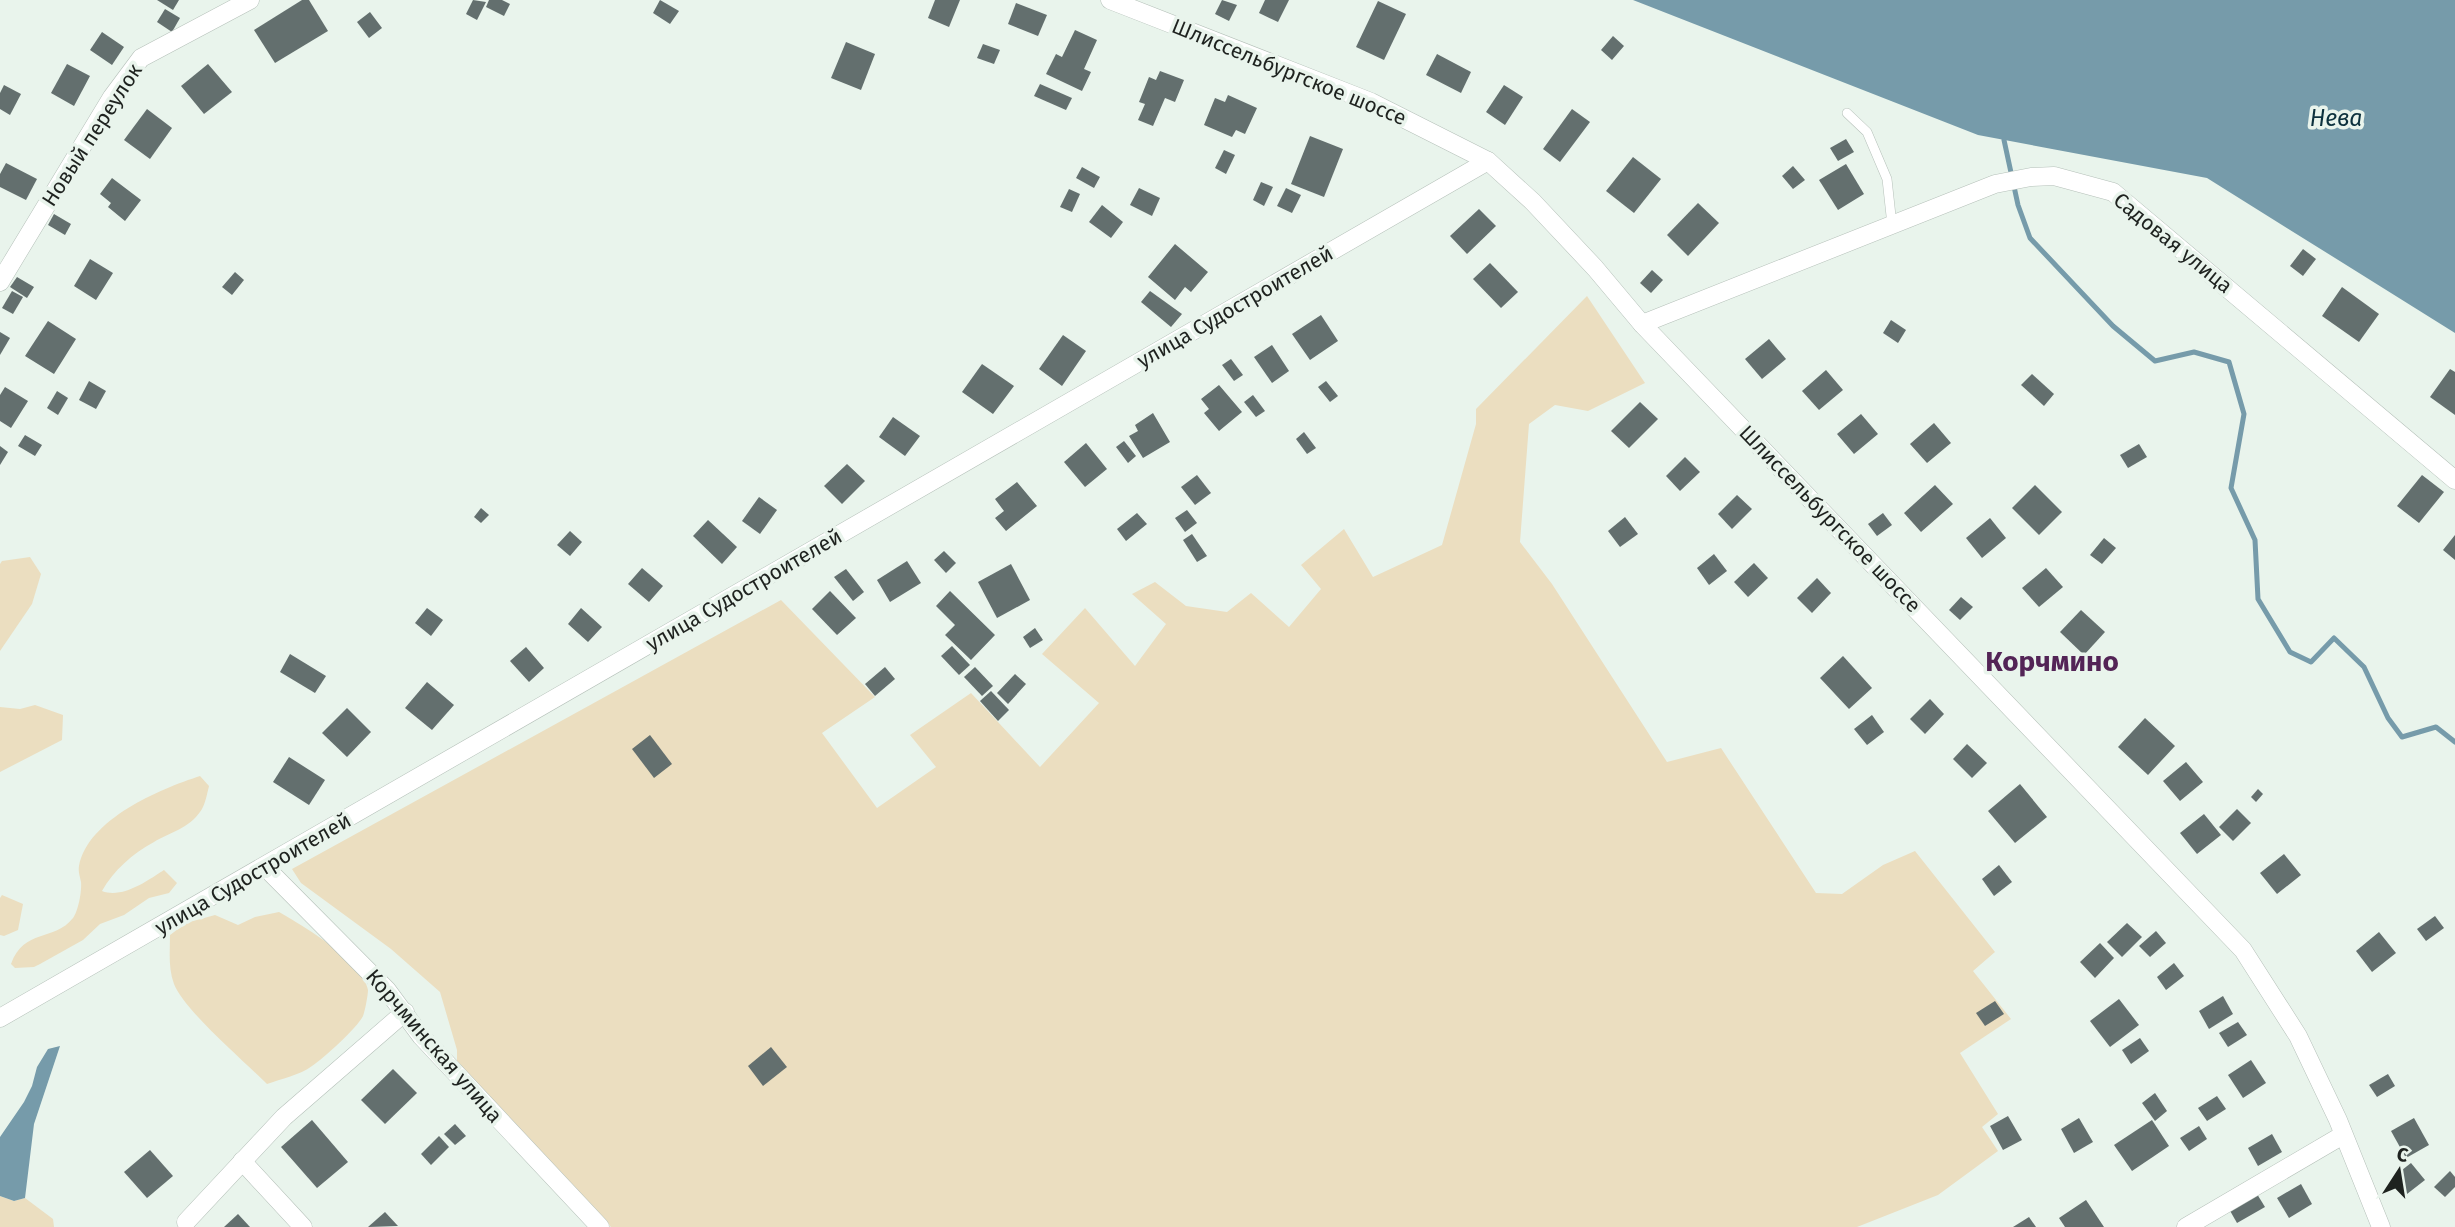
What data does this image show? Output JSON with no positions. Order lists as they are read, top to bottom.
{
  "streets": {
    "street": [
      "Шлиссельбургское шоссе",
      "Новый переулок",
      "Садовая улица",
      "улица Судостроителей",
      "Корчминская улица"
    ]
  },
  "crossings": [
    ["Шлиссельбургское шоссе", "Садовая улица"],
    ["Шлиссельбургское шоссе", "улица Судостроителей"],
    ["улица Судостроителей", "Корчминская улица"]
  ],
  "districts": ["Корчмино"],
  "water": ["Нева"],
  "north": "top"
}
